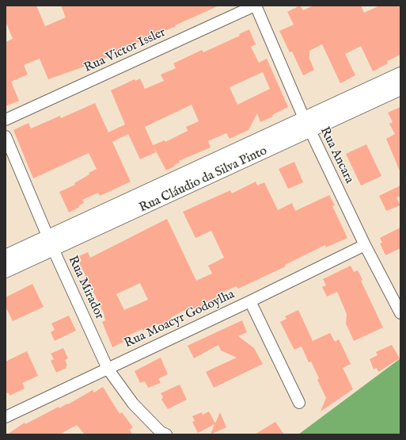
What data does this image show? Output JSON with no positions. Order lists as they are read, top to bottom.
{
  "streets": {
    "street": [
      "Rua Victor Issler",
      "Rua Ancara",
      "Rua Cláudio da Silva Pinto",
      "Rua Mirador",
      "Rua Moacyr Godoylha"
    ]
  },
  "crossings": [
    ["Rua Victor Issler", "Rua Ancara"],
    ["Rua Ancara", "Rua Cláudio da Silva Pinto"],
    ["Rua Ancara", "Rua Moacyr Godoylha"],
    ["Rua Cláudio da Silva Pinto", "Rua Mirador"],
    ["Rua Mirador", "Rua Moacyr Godoylha"]
  ]
}
